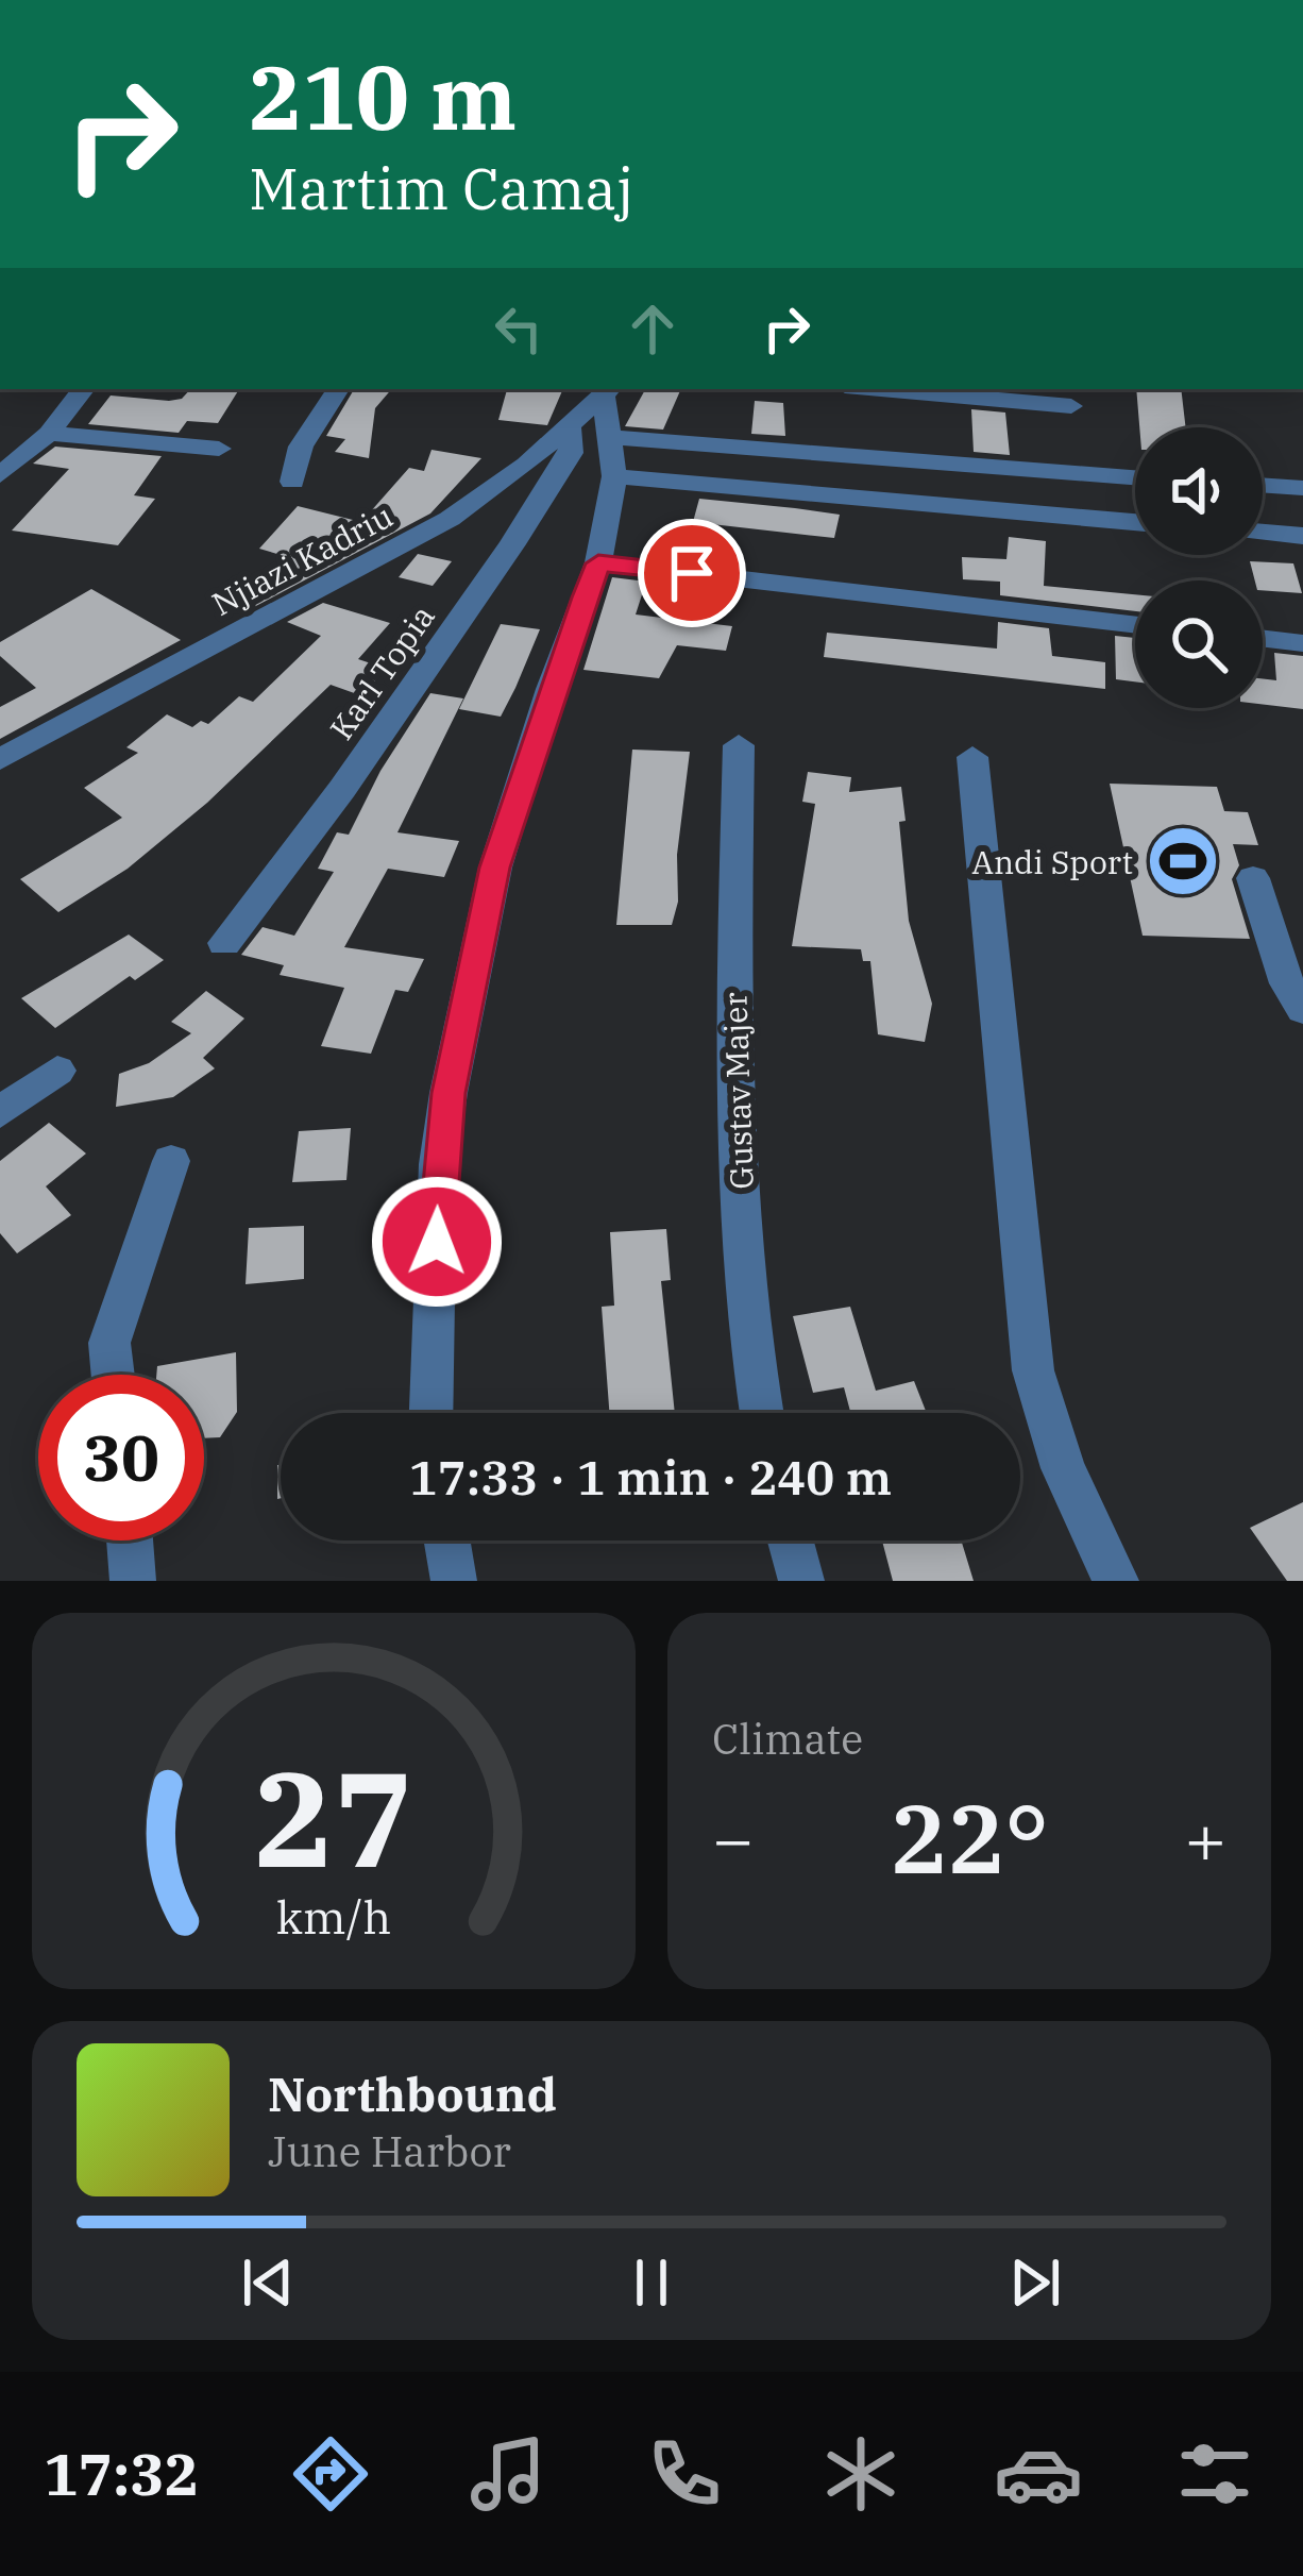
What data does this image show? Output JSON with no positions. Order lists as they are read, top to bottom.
{
  "streets": {
    "street": ["Njiazi Kadriu", "Karl Topia", "Gustav Majer"]
  },
  "crossings": [
    ["Njiazi Kadriu", "Karl Topia"]
  ],
  "places": {
    "sports": ["Andi Sport"]
  },
  "page": {
    "turn": ["210 m", "Martim Camaj"],
    "limit": "30",
    "trip": "17:33 · 1 min · 240 m",
    "tile": "Climate",
    "heat": ["−", "22°", "+"],
    "song": ["Northbound", "June Harbor"],
    "tabs": "17:32",
    "gauge": ["27", "km/h"]
  }
}
